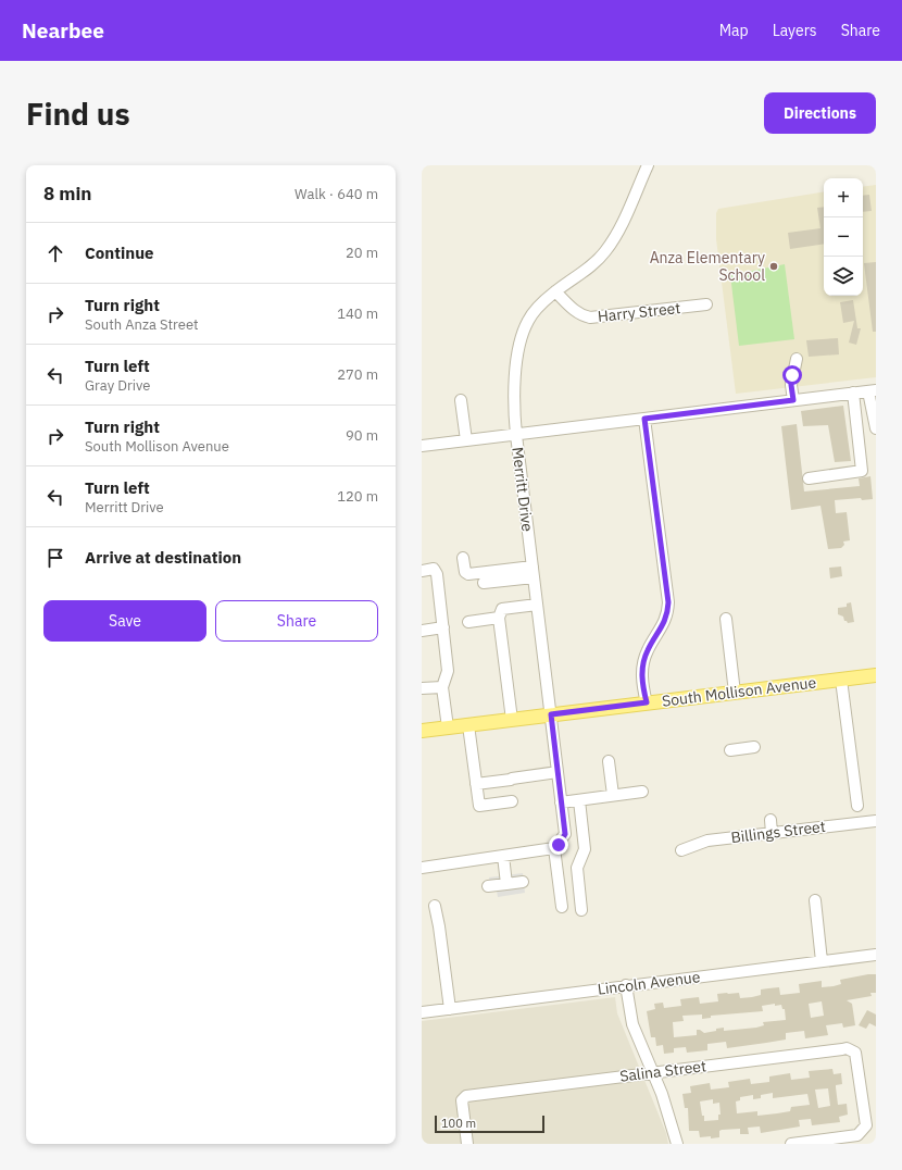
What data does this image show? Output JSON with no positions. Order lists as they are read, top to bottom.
{
  "streets": {
    "main road": ["South Mollison Avenue"],
    "street": [
      "Harry Street",
      "Merritt Drive",
      "Billings Street",
      "Lincoln Avenue",
      "Salina Street"
    ]
  },
  "crossings": [
    ["Harry Street", "Merritt Drive"],
    ["Merritt Drive", "South Mollison Avenue"]
  ],
  "places": ["Anza Elementary School"],
  "scale_bar": "100 m",
  "page": {
    "header": "Nearbee",
    "nav": ["Map", "Layers", "Share"],
    "buttons": [
      "Directions",
      ["Save", "Share"]
    ],
    "title": "Find us",
    "heading": ["8 min", "Walk · 640 m"],
    "map_buttons": ["+", "−"],
    "list": [
      ["Continue", "20 m"],
      ["Turn right", "South Anza Street", "140 m"],
      ["Turn left", "Gray Drive", "270 m"],
      ["Turn right", "South Mollison Avenue", "90 m"],
      ["Turn left", "Merritt Drive", "120 m"],
      "Arrive at destination"
    ],
    "scale": "100 m"
  }
}
